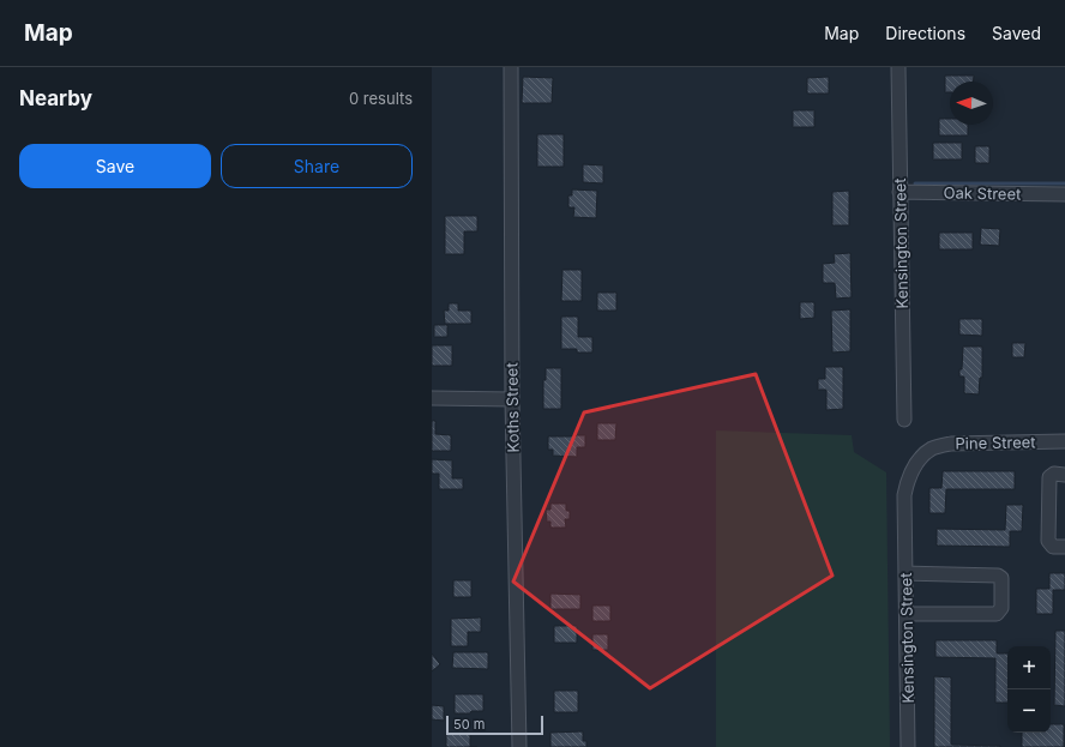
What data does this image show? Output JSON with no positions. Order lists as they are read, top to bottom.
{
  "streets": {
    "street": [
      "Oak Street",
      "Kensington Street",
      "Koths Street",
      "Pine Street"
    ]
  },
  "crossings": [
    ["Oak Street", "Kensington Street"],
    ["Kensington Street", "Pine Street"]
  ],
  "scale_bar": "50 m",
  "north": "left",
  "page": {
    "header": "Map",
    "nav": ["Map", "Directions", "Saved"],
    "heading": ["Nearby", "0 results"],
    "buttons": ["Save", "Share"],
    "map_buttons": ["+", "−"],
    "scale": "50 m"
  }
}
